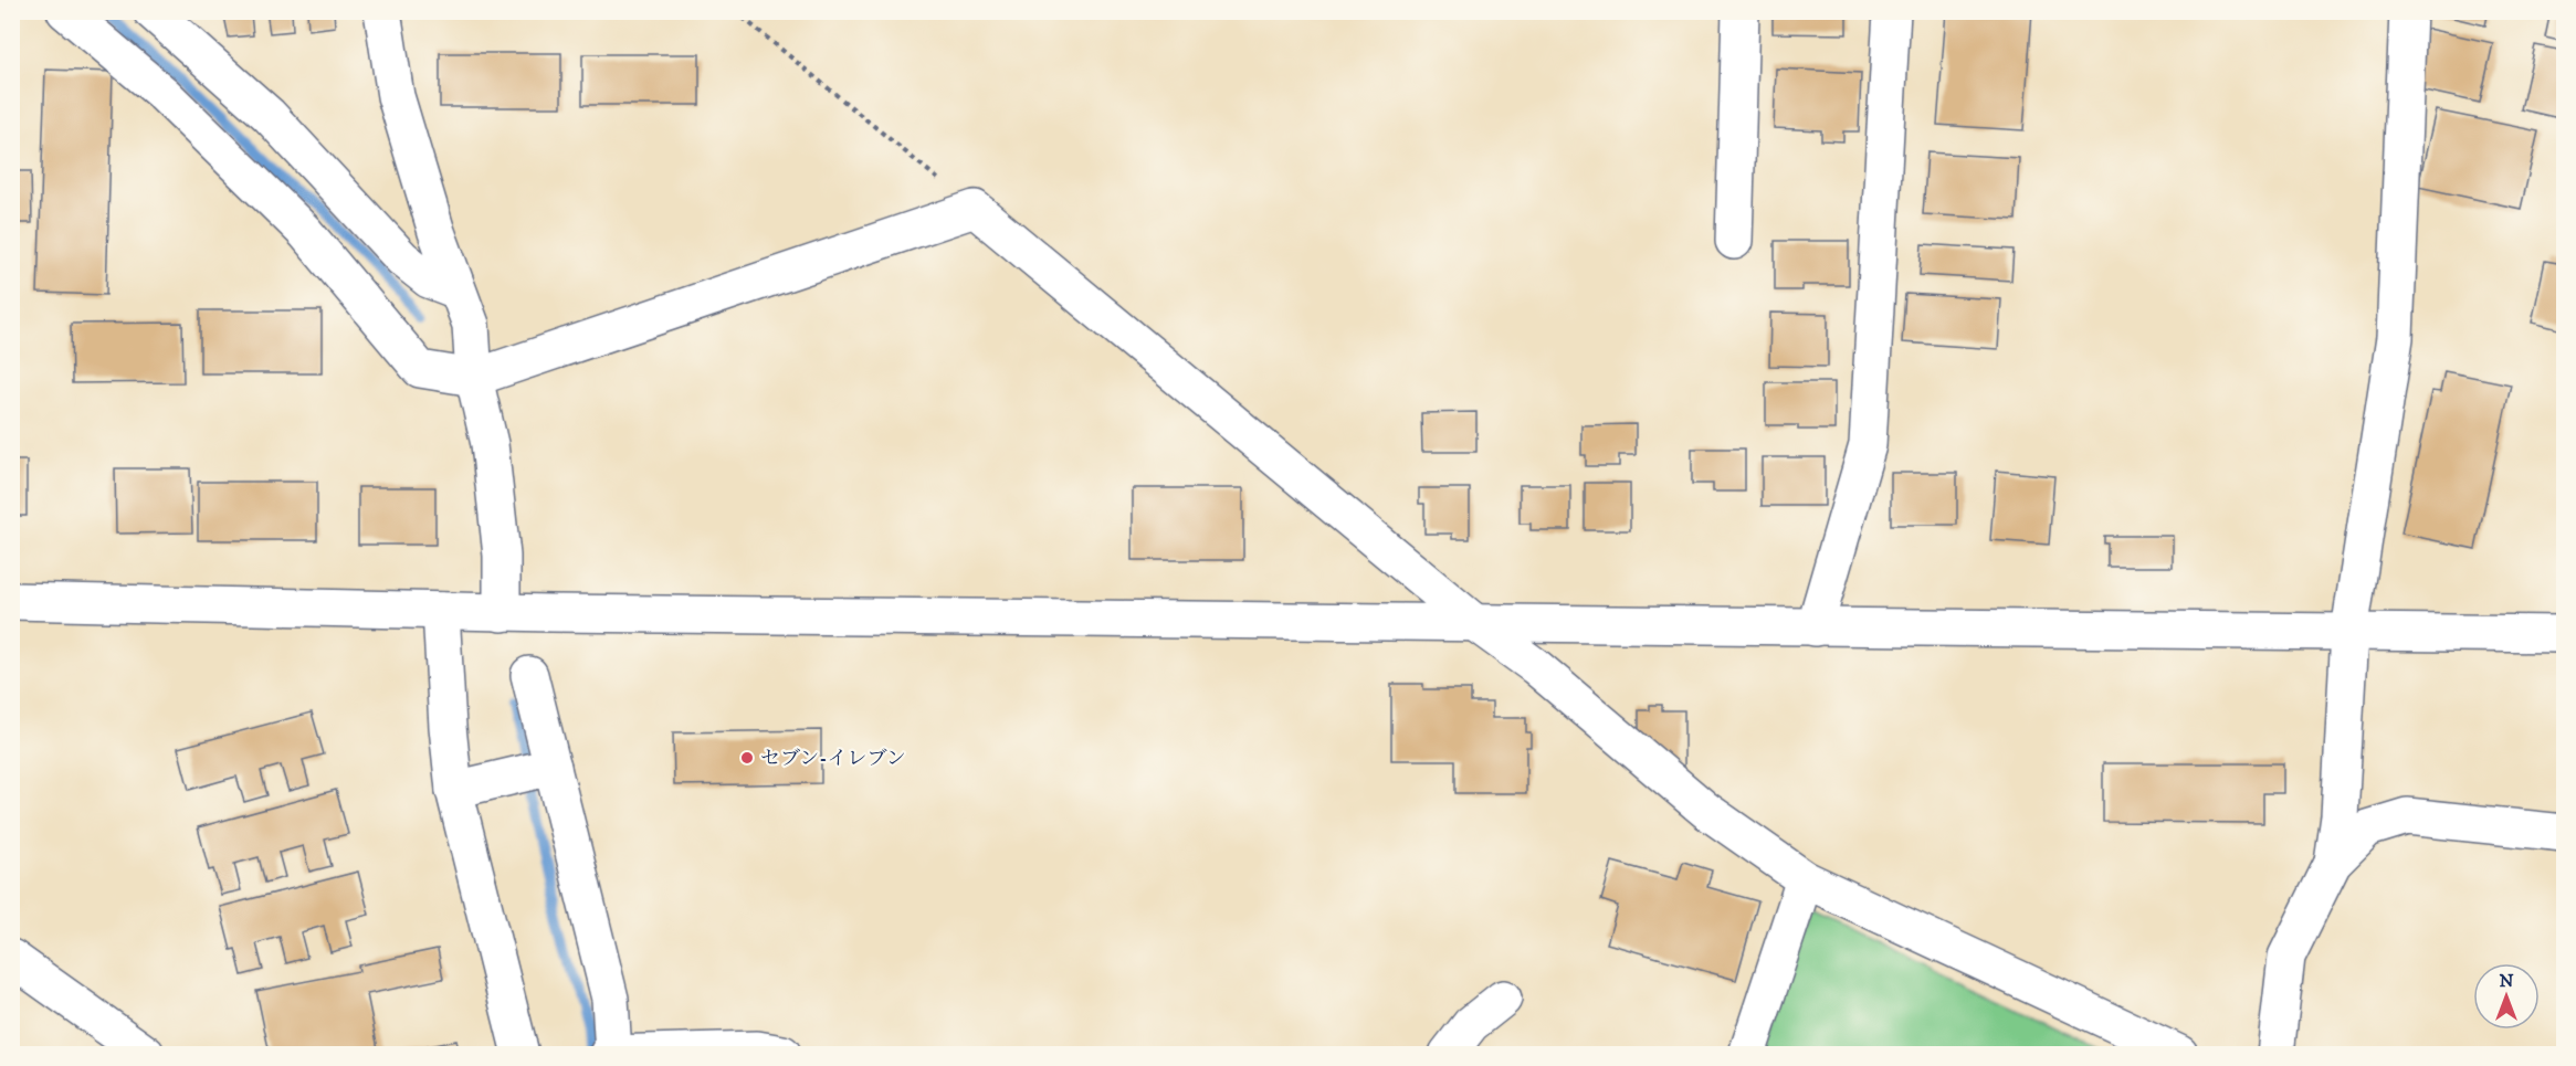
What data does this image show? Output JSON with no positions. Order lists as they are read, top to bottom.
{
  "places": ["セブン-イレブン"],
  "north": "top"
}
